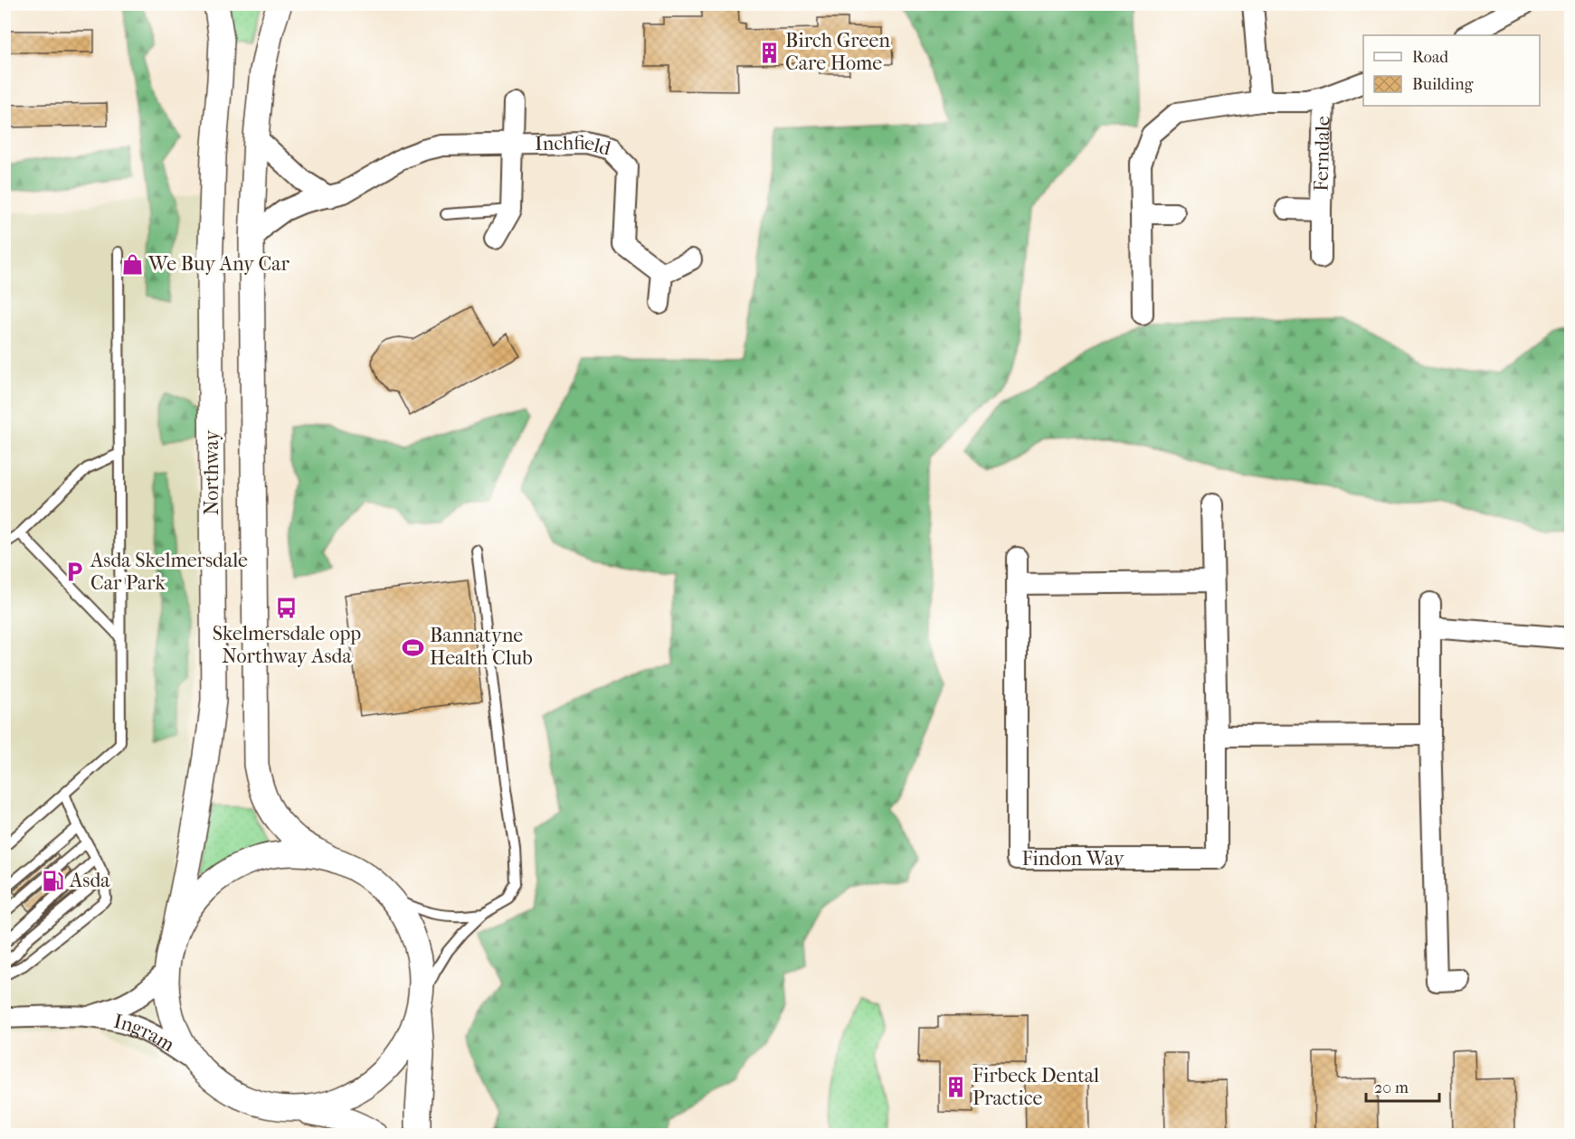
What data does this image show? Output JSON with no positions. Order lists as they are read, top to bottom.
{
  "streets": {
    "street": [
      "Inchfield",
      "Ferndale",
      "Northway",
      "Findon Way",
      "Ingram"
    ]
  },
  "crossings": [
    ["Inchfield", "Northway"],
    ["Northway", "Ingram"]
  ],
  "places": {
    "building": ["Birch Green Care Home", "Firbeck Dental Practice"],
    "shop": ["We Buy Any Car"],
    "parking": ["Asda Skelmersdale Car Park"],
    "bus stop": ["Skelmersdale opp Northway Asda"],
    "sports": ["Bannatyne Health Club"],
    "fuel station": ["Asda"]
  },
  "legend": ["Road", "Building"],
  "scale_bar": "20 m"
}
